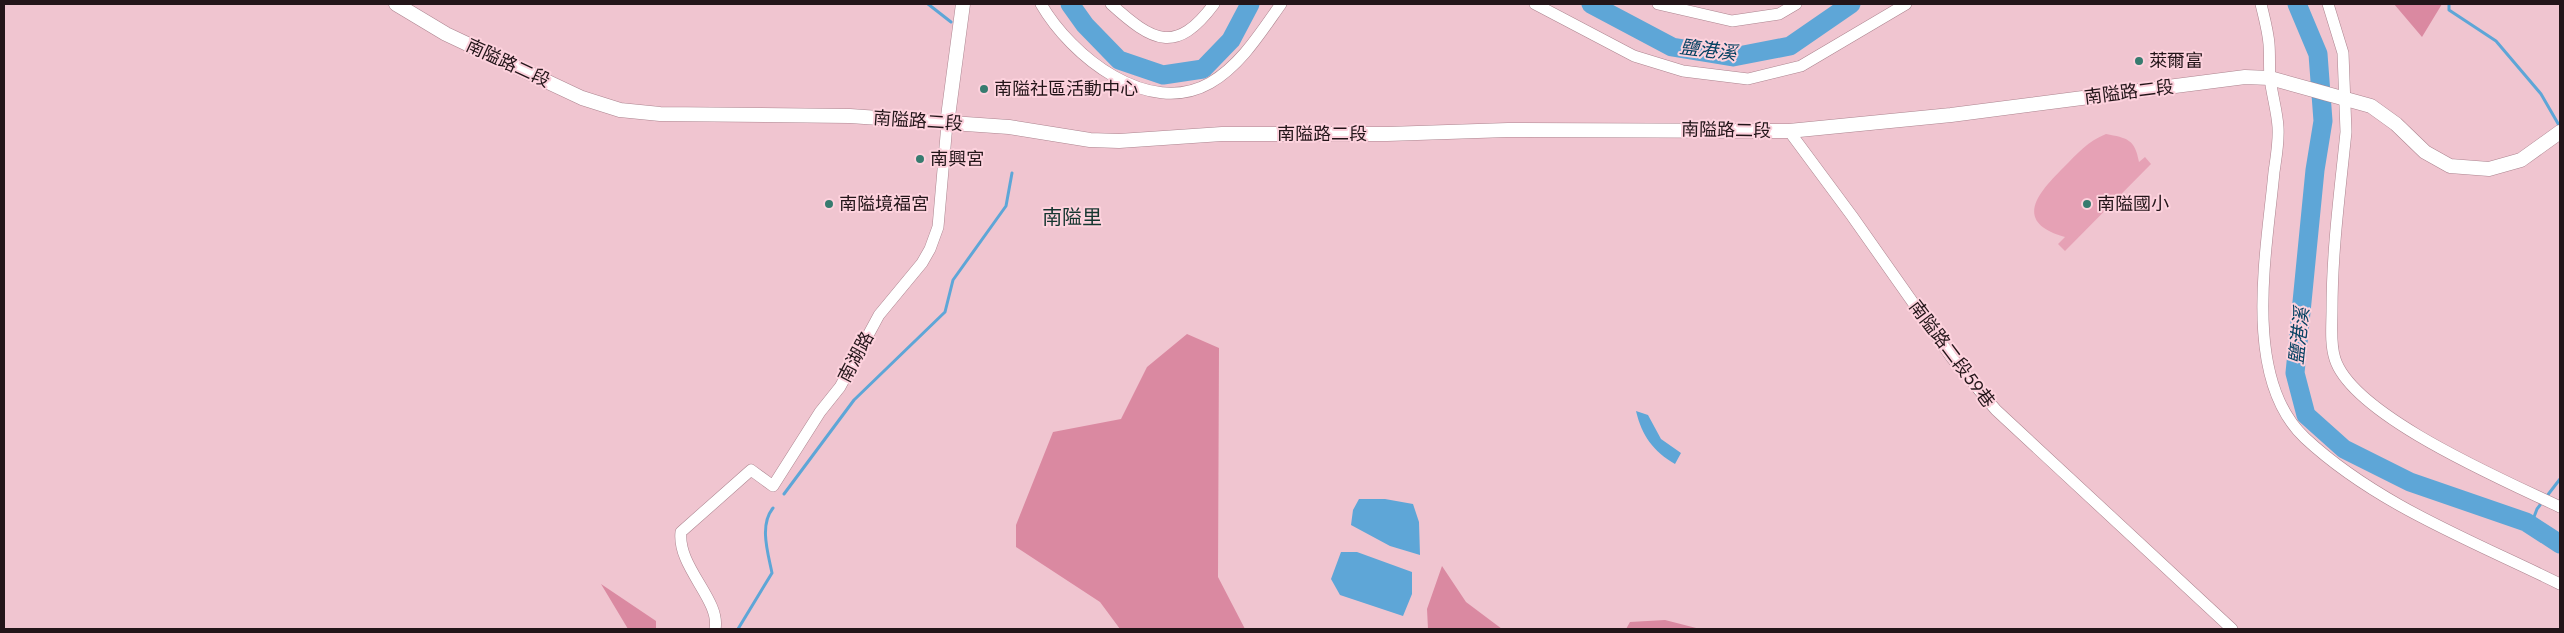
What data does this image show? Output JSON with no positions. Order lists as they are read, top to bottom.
{
  "streets": {
    "street": ["南隘路二段", "南隘路二段59巷", "南湖路"]
  },
  "crossings": [
    ["南隘路二段", "南隘路二段59巷"],
    ["南隘路二段", "南湖路"]
  ],
  "districts": ["南隘里"],
  "water": ["鹽港溪"],
  "places": [
    "萊爾富",
    "南隘社區活動中心",
    "南興宮",
    "南隘境福宮",
    "南隘國小"
  ]
}
